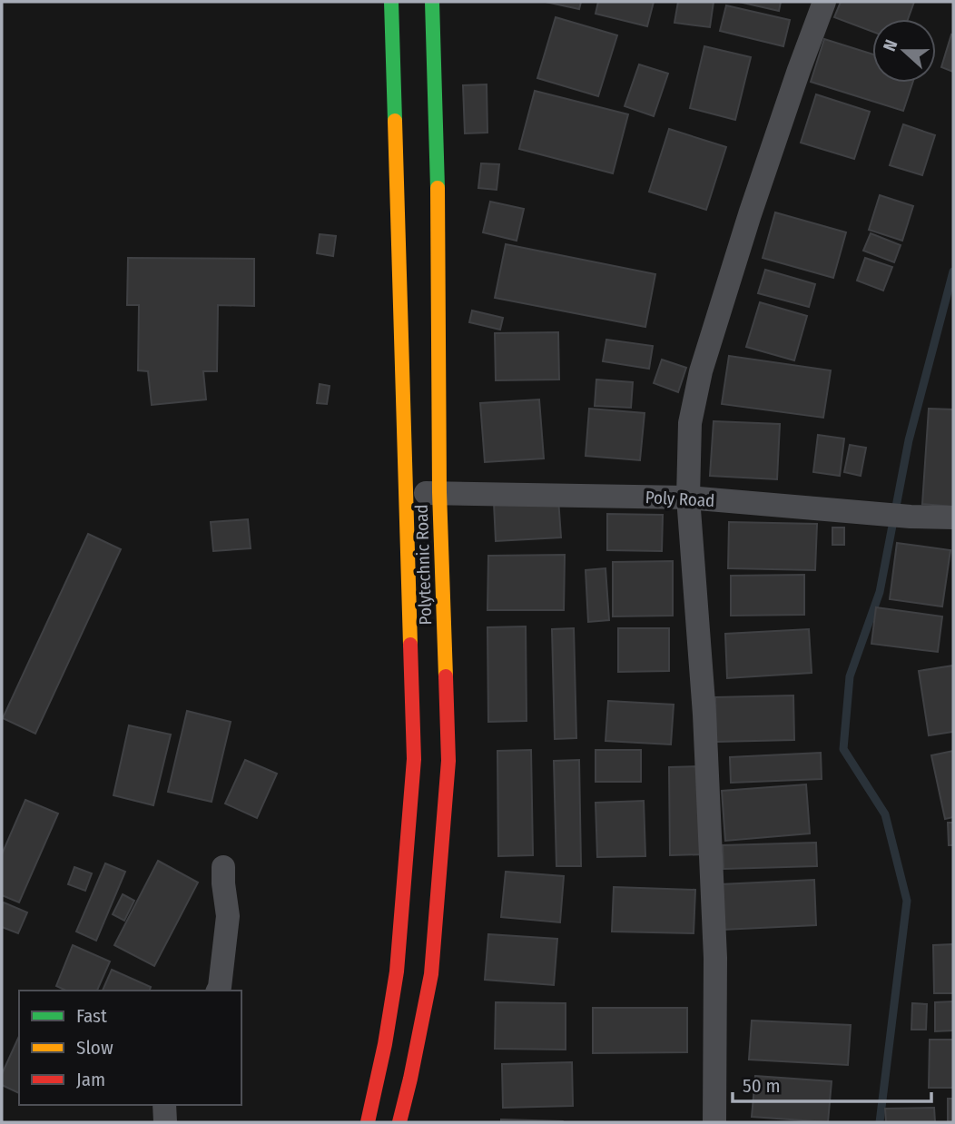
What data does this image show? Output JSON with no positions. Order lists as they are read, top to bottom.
{
  "streets": {
    "main road": ["Polytechnic Road"],
    "street": ["Poly Road"]
  },
  "crossings": [
    ["Poly Road", "Polytechnic Road"]
  ],
  "legend": ["Fast", "Slow", "Jam"],
  "scale_bar": "50 m",
  "north": "left"
}
